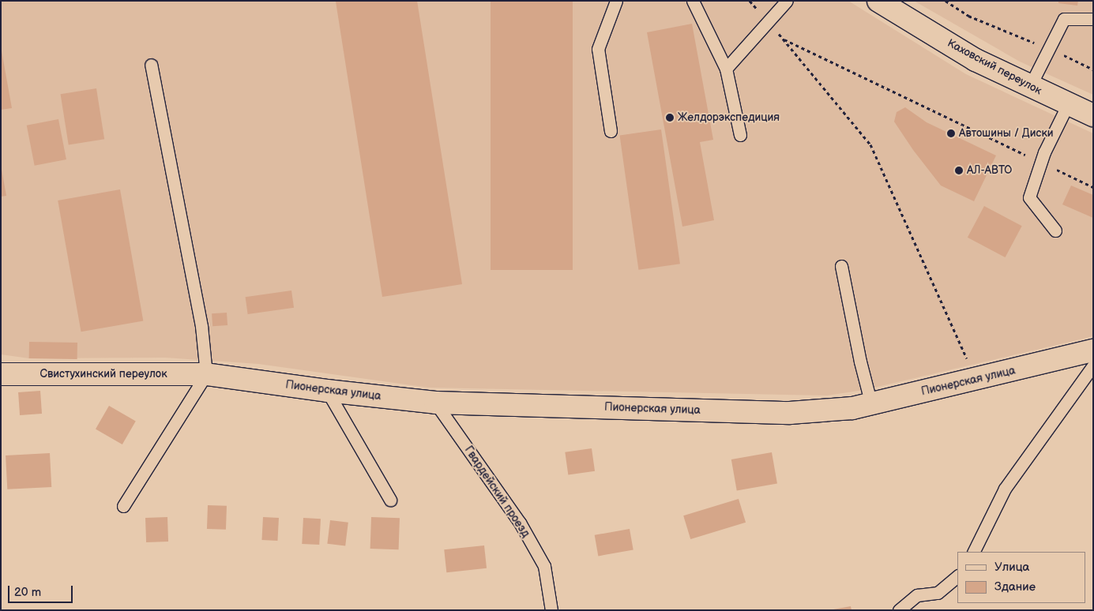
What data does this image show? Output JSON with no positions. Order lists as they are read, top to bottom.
{
  "streets": {
    "street": ["Каховский переулок", "Свистухинский переулок", "Пионерская улица"],
    "lane": ["Гвардейский проезд"]
  },
  "crossings": [
    ["Свистухинский переулок", "Пионерская улица"],
    ["Пионерская улица", "Гвардейский проезд"]
  ],
  "places": ["Желдорэкспедиция", "Автошины / Диски", "АЛ-АВТО"],
  "legend": ["Улица", "Здание"],
  "scale_bar": "20 m"
}
